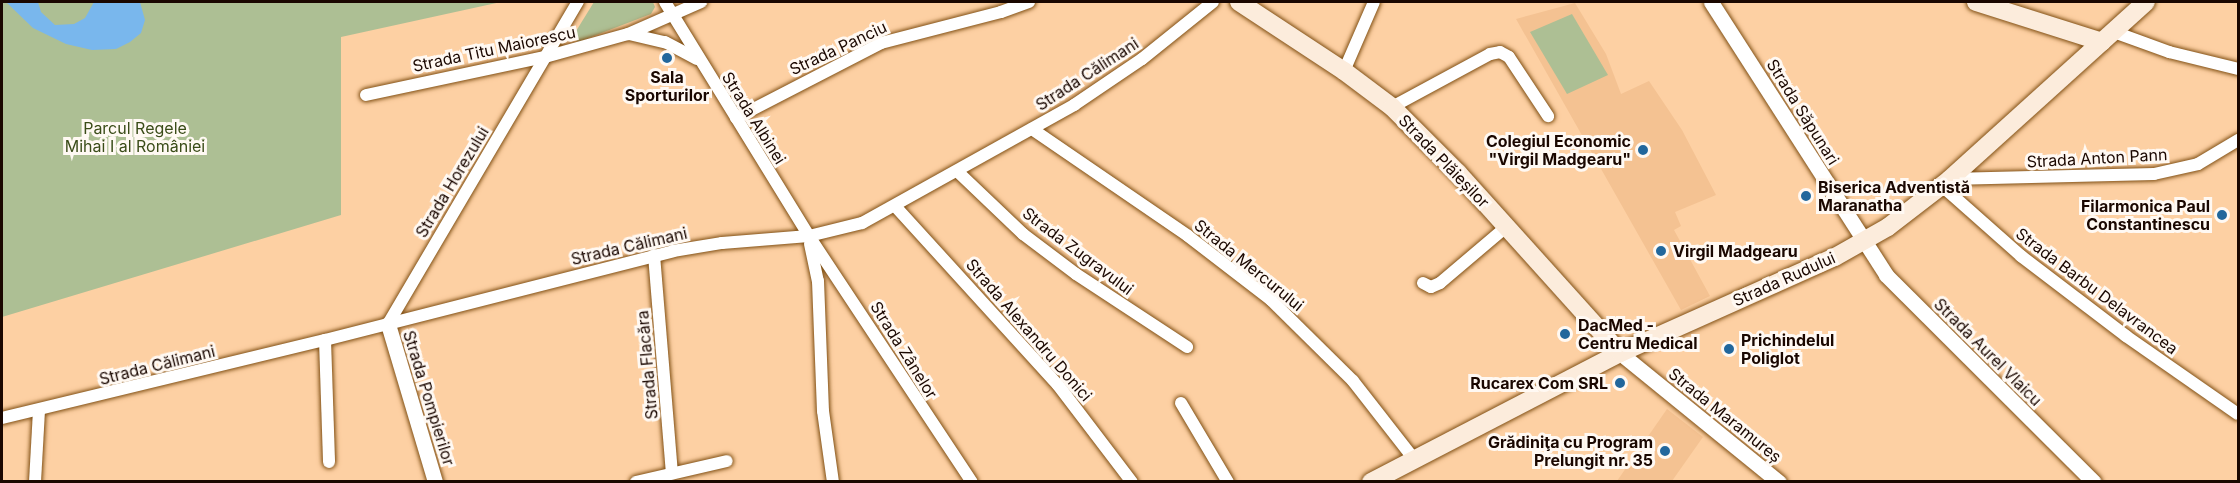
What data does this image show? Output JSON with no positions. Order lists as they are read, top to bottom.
{
  "streets": {
    "main road": ["Strada Plăieșilor", "Strada Rudului"],
    "street": [
      "Strada Panciu",
      "Strada Titu Maiorescu",
      "Strada Călimani",
      "Strada Săpunari",
      "Strada Albinei",
      "Strada Anton Pann",
      "Strada Horezului",
      "Strada Zugravului",
      "Strada Mercurului",
      "Strada Barbu Delavrancea",
      "Strada Alexandru Donici",
      "Strada Zânelor",
      "Strada Aurel Vlaicu",
      "Strada Flacăra",
      "Strada Pompierilor",
      "Strada Maramureș"
    ]
  },
  "crossings": [
    ["Strada Panciu", "Strada Albinei"],
    ["Strada Titu Maiorescu", "Strada Albinei"],
    ["Strada Titu Maiorescu", "Strada Horezului"],
    ["Strada Călimani", "Strada Albinei"],
    ["Strada Călimani", "Strada Horezului"],
    ["Strada Călimani", "Strada Zugravului"],
    ["Strada Călimani", "Strada Mercurului"],
    ["Strada Călimani", "Strada Alexandru Donici"],
    ["Strada Călimani", "Strada Zânelor"],
    ["Strada Călimani", "Strada Flacăra"],
    ["Strada Călimani", "Strada Pompierilor"],
    ["Strada Săpunari", "Strada Rudului"],
    ["Strada Săpunari", "Strada Aurel Vlaicu"],
    ["Strada Albinei", "Strada Zânelor"],
    ["Strada Anton Pann", "Strada Rudului"],
    ["Strada Anton Pann", "Strada Barbu Delavrancea"],
    ["Strada Plăieșilor", "Strada Rudului"],
    ["Strada Plăieșilor", "Strada Maramureș"],
    ["Strada Horezului", "Strada Pompierilor"],
    ["Strada Mercurului", "Strada Rudului"],
    ["Strada Rudului", "Strada Barbu Delavrancea"],
    ["Strada Rudului", "Strada Aurel Vlaicu"],
    ["Strada Rudului", "Strada Maramureș"]
  ],
  "parks": ["Parcul Regele Mihai I al României"],
  "places": [
    "Sala Sporturilor",
    "Colegiul Economic \"Virgil Madgearu\"",
    "Biserica Adventistă Maranatha",
    "Filarmonica Paul Constantinescu",
    "Virgil Madgearu",
    "DacMed - Centru Medical",
    "Prichindelul Poliglot",
    "Rucarex Com SRL",
    "Grădiniţa cu Program Prelungit nr. 35"
  ]
}
